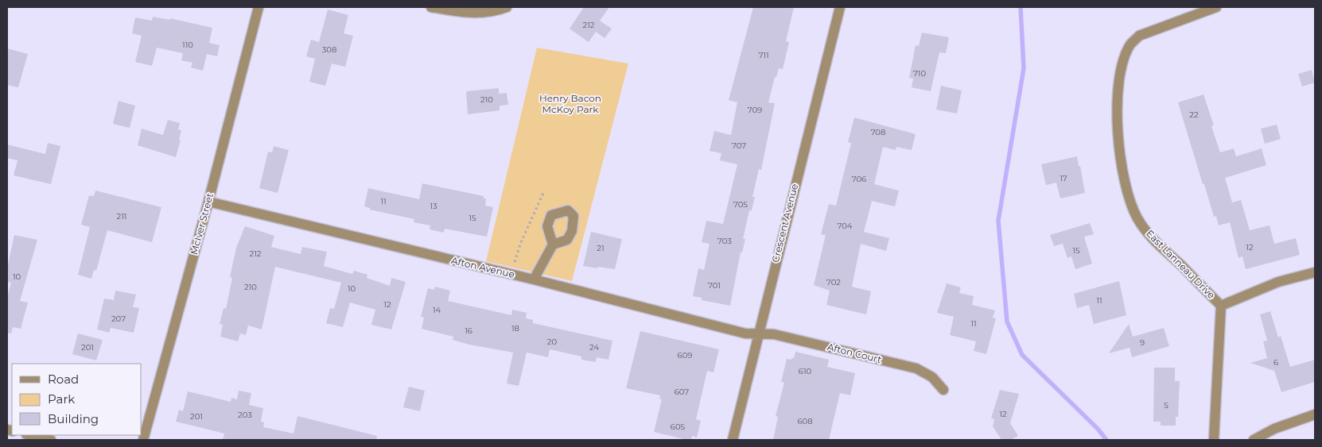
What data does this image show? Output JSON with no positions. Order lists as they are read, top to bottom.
{
  "streets": {
    "street": [
      "Crescent Avenue",
      "McIver Street",
      "East Lanneau Drive",
      "Afton Avenue",
      "Afton Court"
    ]
  },
  "crossings": [
    ["Crescent Avenue", "Afton Avenue"],
    ["Crescent Avenue", "Afton Court"],
    ["McIver Street", "Afton Avenue"],
    ["Afton Avenue", "Afton Court"]
  ],
  "parks": ["Henry Bacon McKoy Park"],
  "house_numbers": [
    "212",
    "110",
    "308",
    "711",
    "710",
    "210",
    "709",
    "22",
    "708",
    "707",
    "17",
    "706",
    "11",
    "705",
    "13",
    "211",
    "15",
    "704",
    "703",
    "12",
    "21",
    "15",
    "212",
    "10",
    "702",
    "701",
    "210",
    "10",
    "11",
    "12",
    "14",
    "207",
    "11",
    "18",
    "16",
    "20",
    "9",
    "201",
    "24",
    "609",
    "6",
    "610",
    "607",
    "5",
    "12",
    "203",
    "201",
    "608",
    "605"
  ],
  "legend": ["Road", "Park", "Building"]
}
